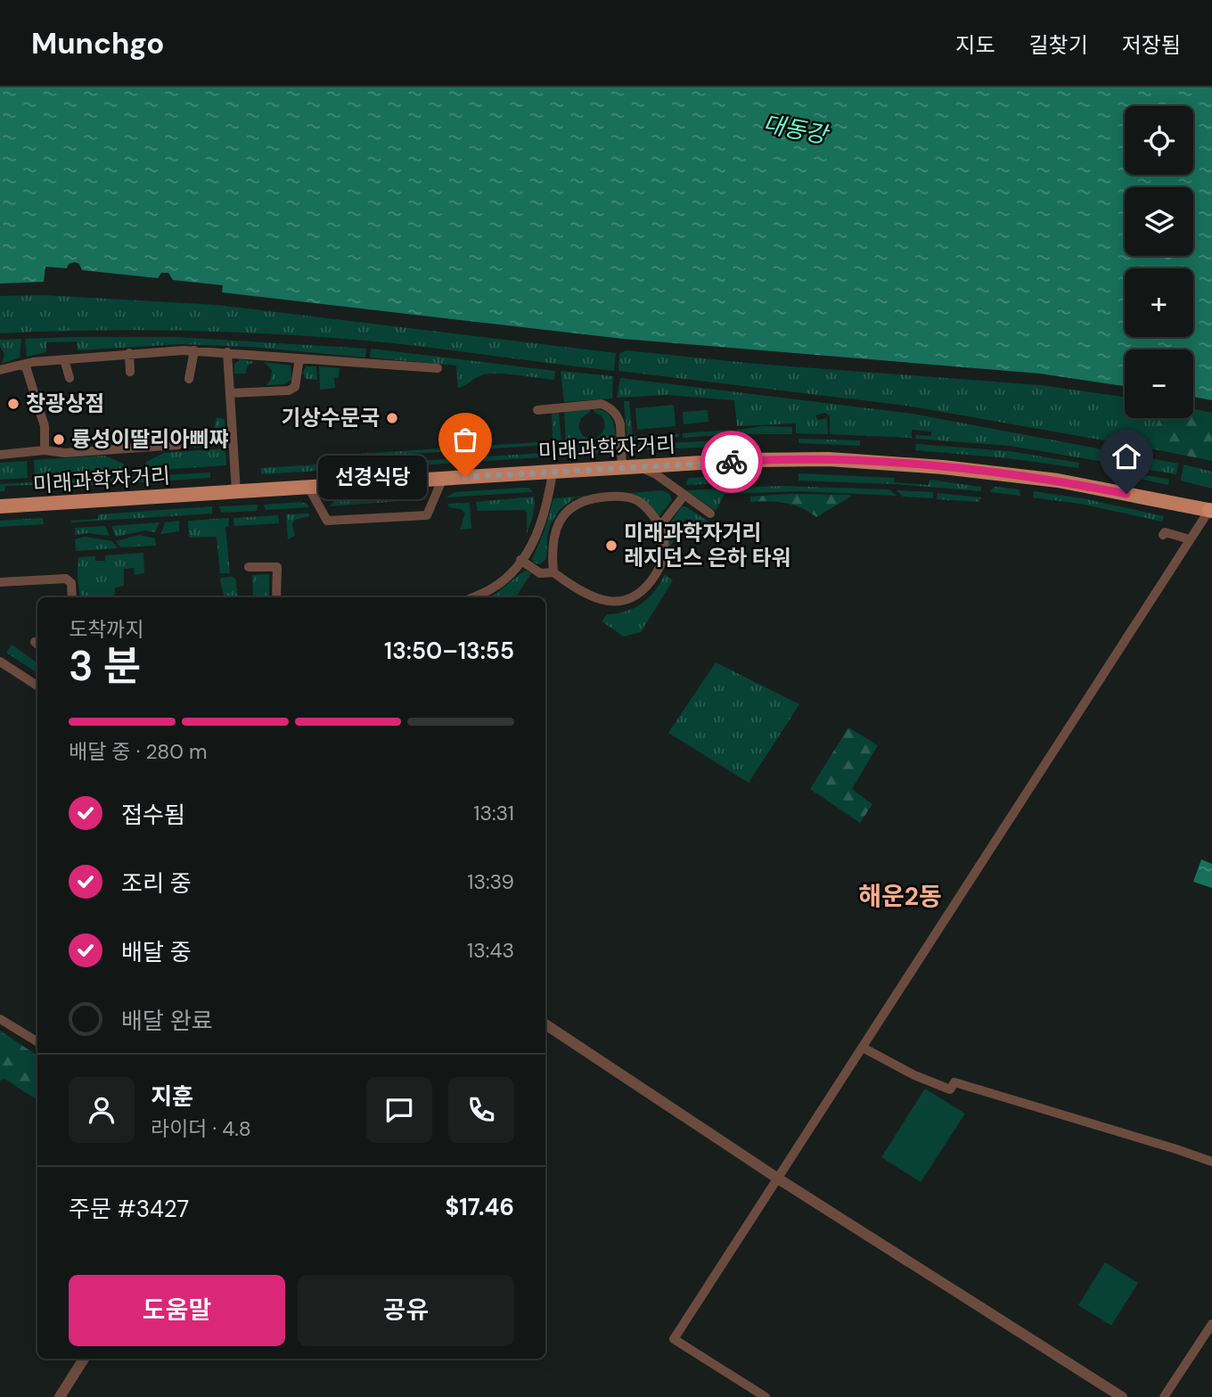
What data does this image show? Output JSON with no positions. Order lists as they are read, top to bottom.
{
  "streets": {
    "main road": ["미래과학자거리"]
  },
  "districts": ["해운2동"],
  "water": ["대동강"],
  "places": [
    "창광상점",
    "기상수문국",
    "륭성이딸리아삐쨔",
    "선경식당",
    "미래과학자거리 레지던스 은하 타워"
  ],
  "page": {
    "header": "Munchgo",
    "nav": ["지도", "길찾기", "저장됨"],
    "map_buttons": ["+", "−"],
    "bubble": "선경식당",
    "heading": ["3 분", "도착까지", "13:50–13:55"],
    "panel": [
      "지훈",
      "라이더 · 4.8",
      "주문 #3427",
      "$17.46"
    ],
    "bar": "배달 중 · 280 m",
    "list": [
      ["접수됨", "13:31"],
      ["조리 중", "13:39"],
      ["배달 중", "13:43"],
      "배달 완료"
    ],
    "buttons": ["도움말", "공유"]
  }
}
